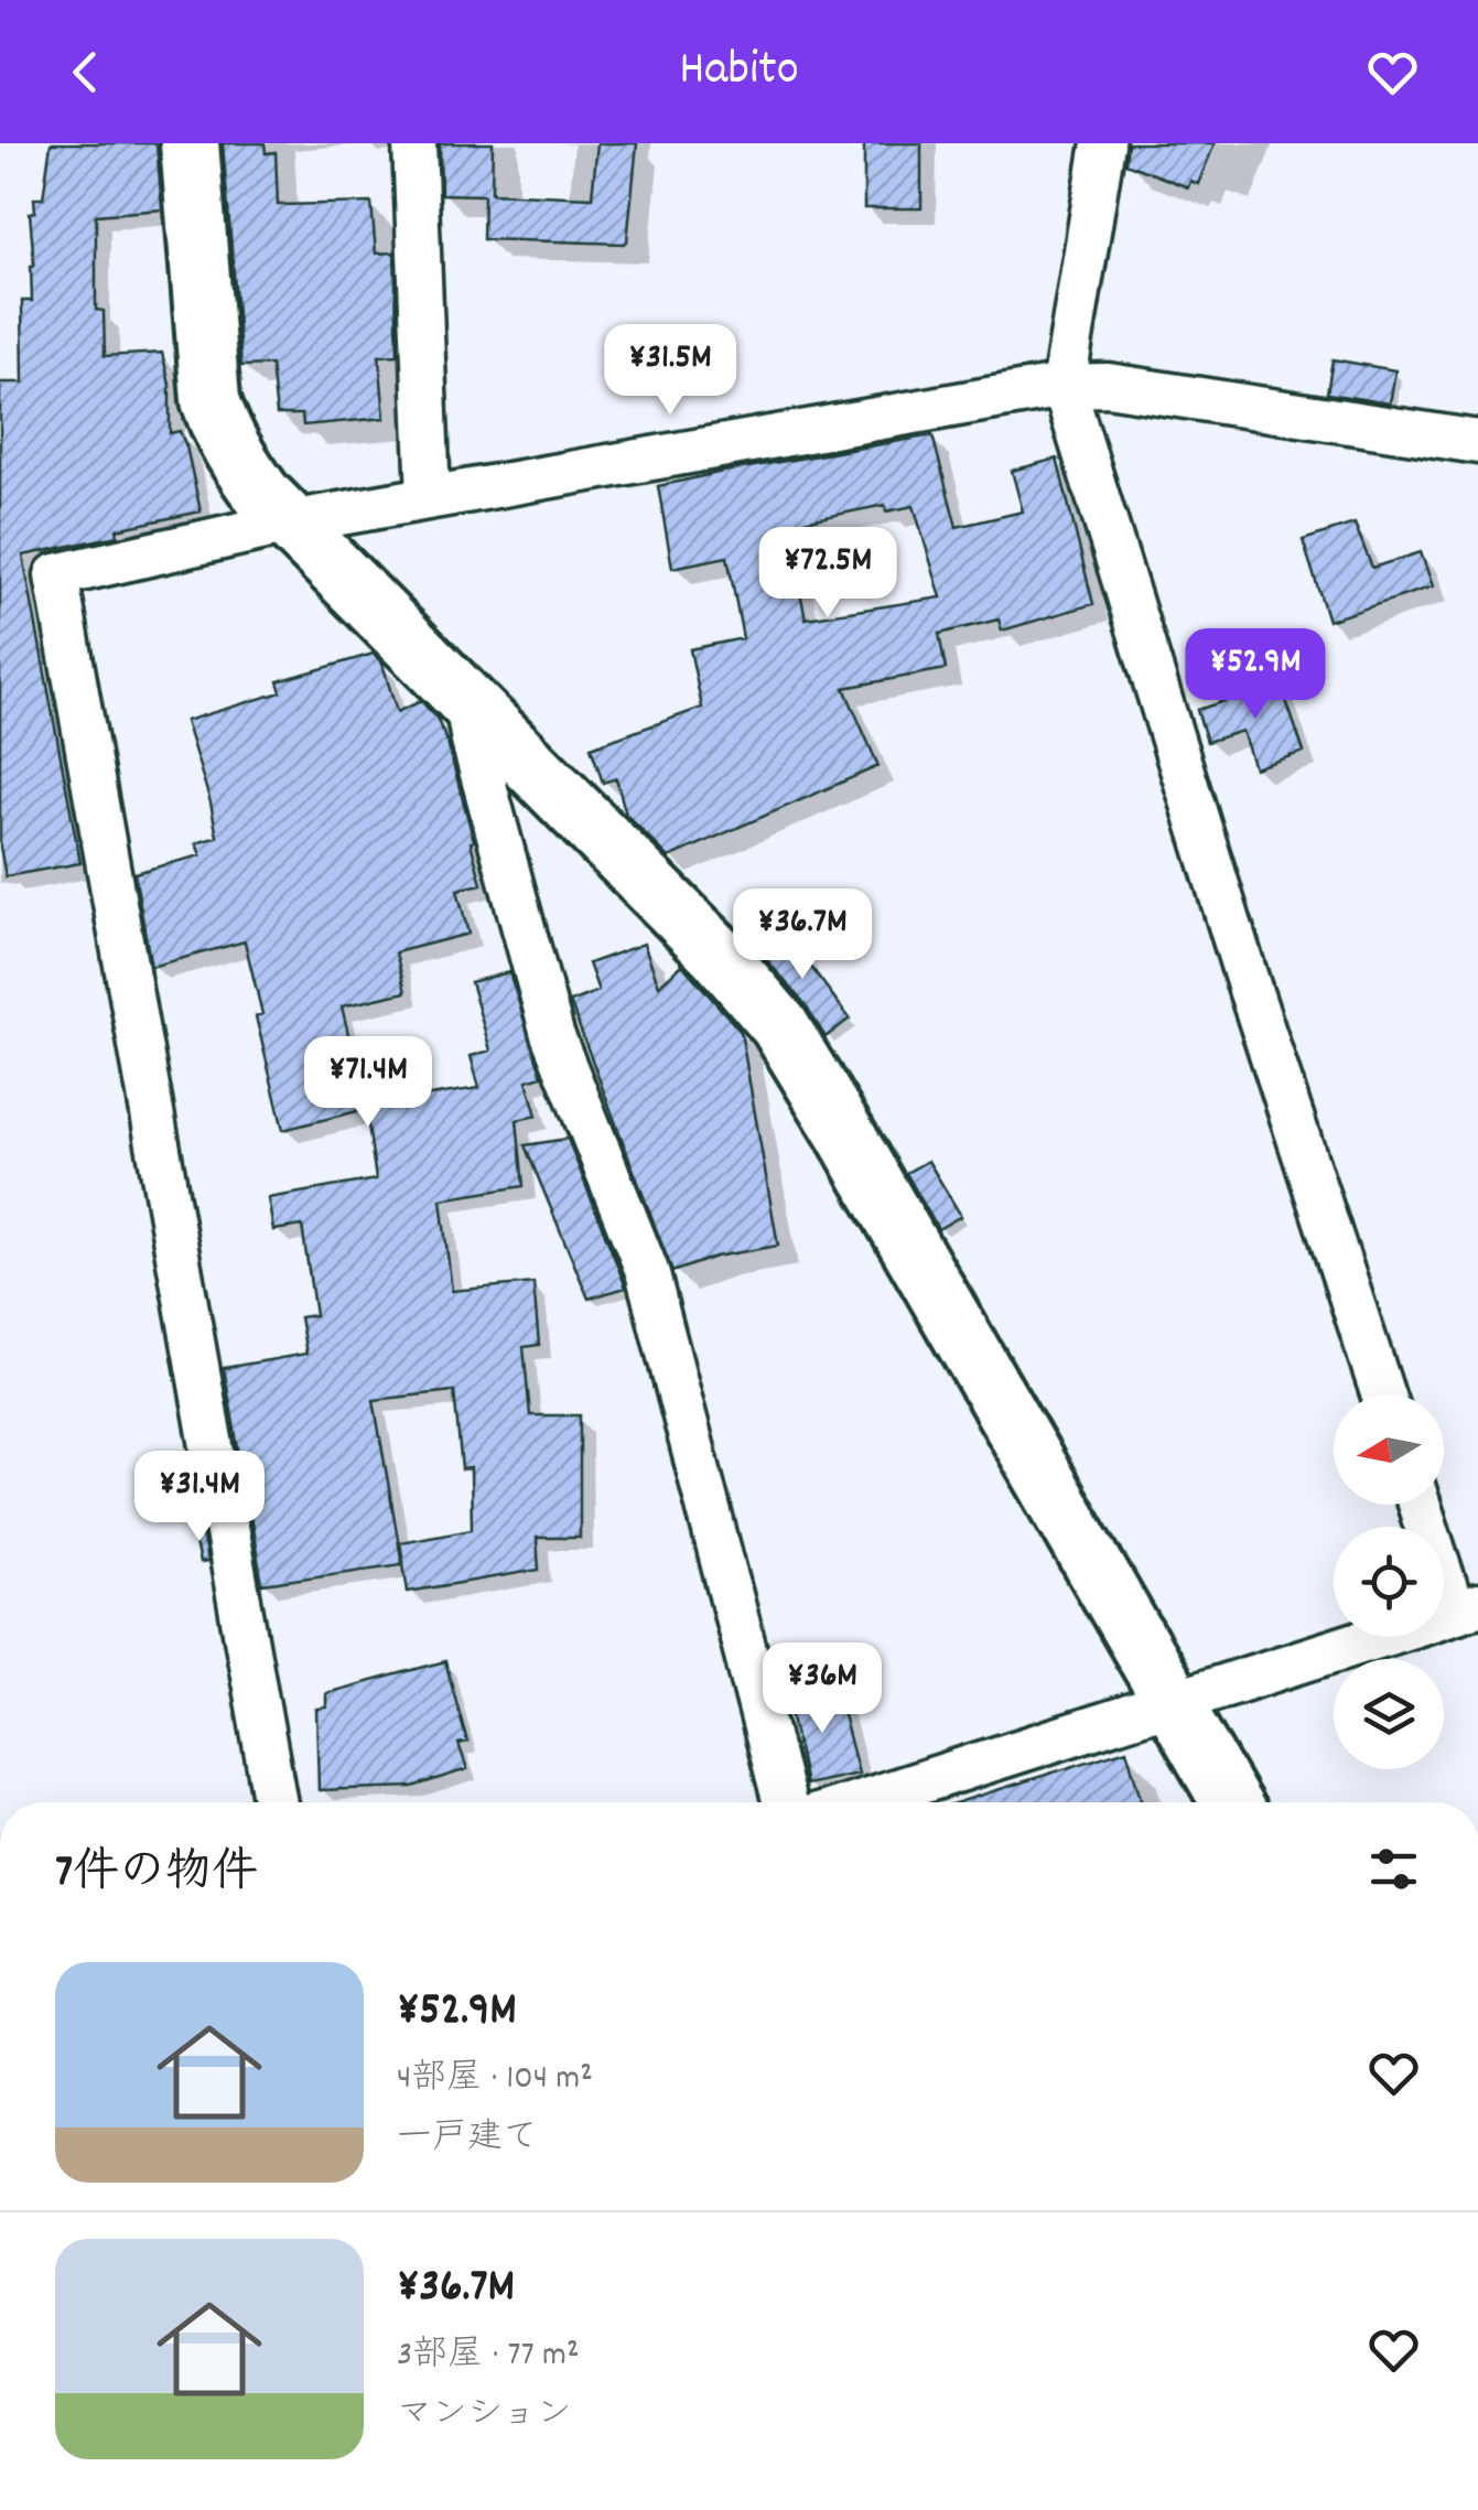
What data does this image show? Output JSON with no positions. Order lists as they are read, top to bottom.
{
  "north": "left",
  "page": {
    "header": "Habito",
    "price": [
      "¥31.5M",
      "¥72.5M",
      "¥52.9M",
      "¥36.7M",
      "¥71.4M",
      "¥31.4M",
      "¥36M"
    ],
    "heading": "7件の物件",
    "list": [
      {
        "name": "¥52.9M",
        "note": "4部屋 · 104 m² · 一戸建て"
      },
      {
        "name": "¥36.7M",
        "note": "3部屋 · 77 m² · マンション"
      }
    ]
  }
}
